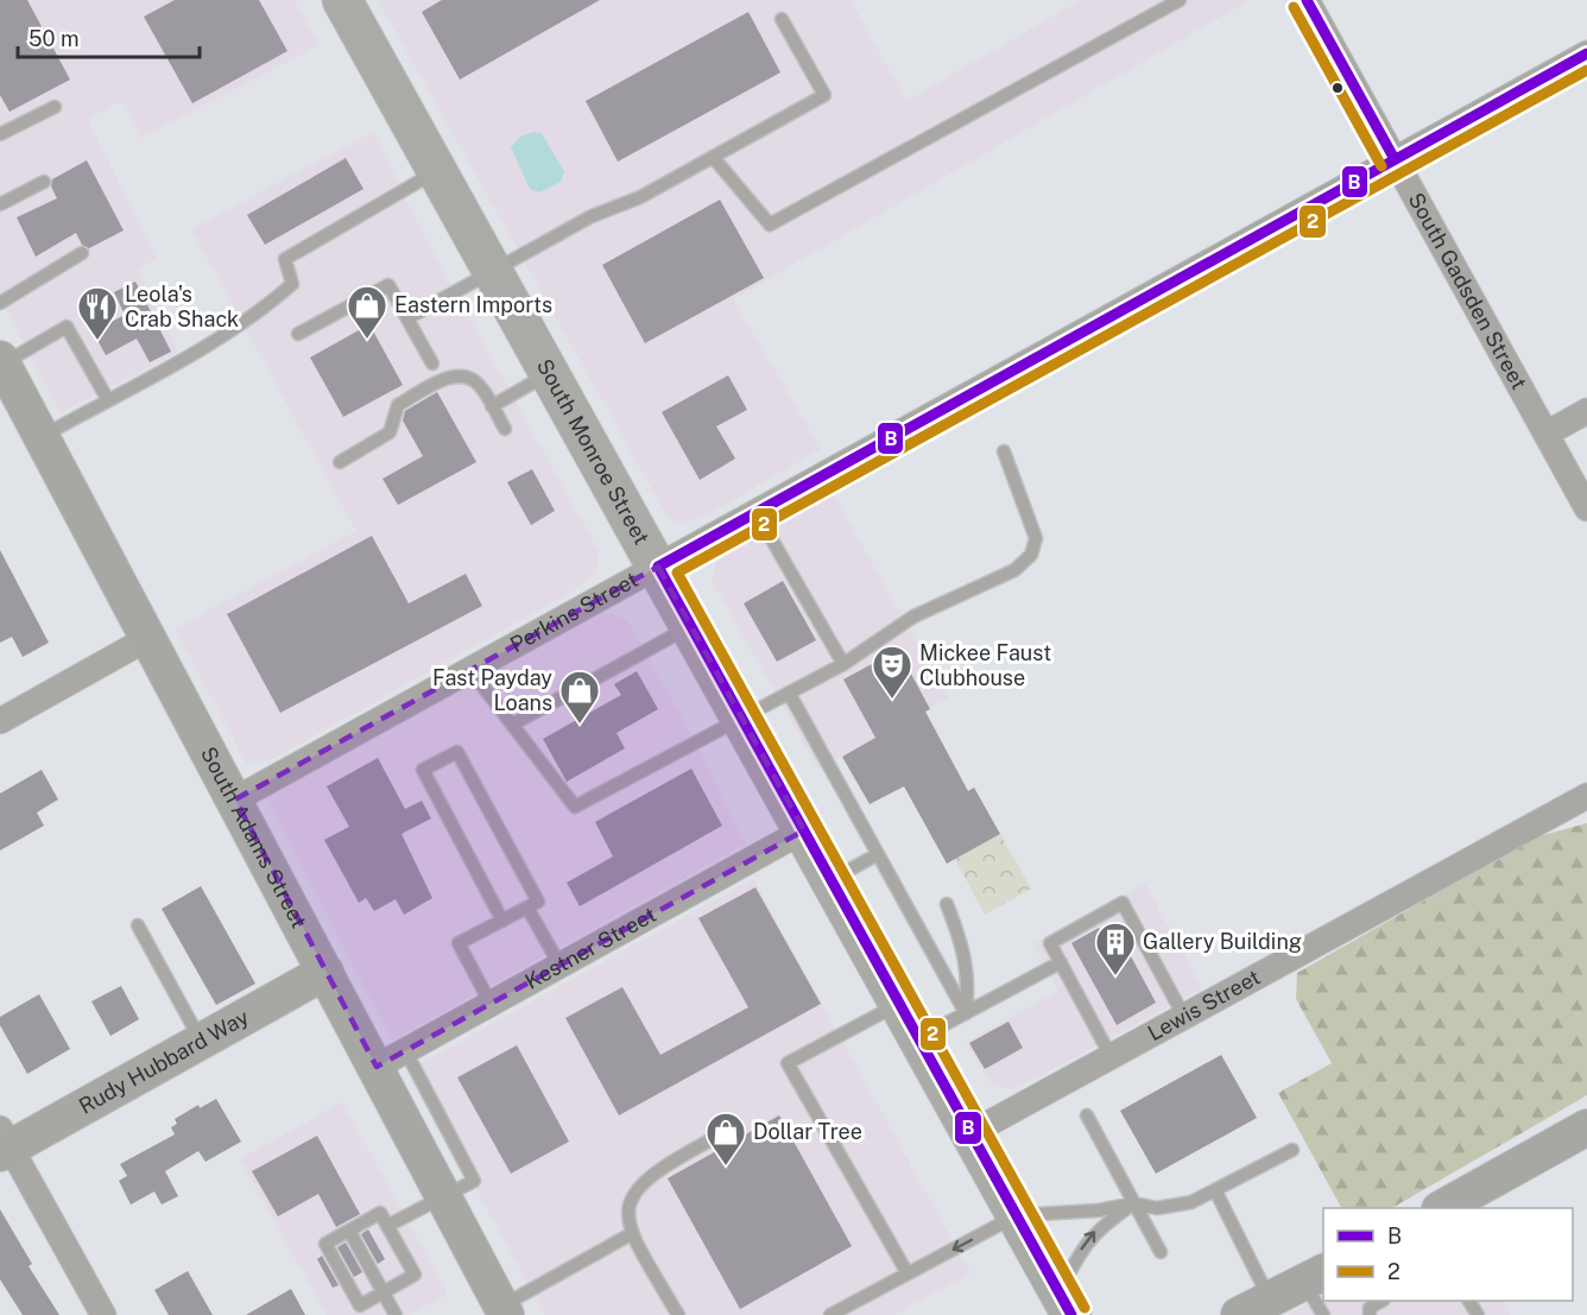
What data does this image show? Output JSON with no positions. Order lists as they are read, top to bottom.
{
  "streets": {
    "main road": ["South Monroe Street", "South Adams Street", "Rudy Hubbard Way"],
    "street": [
      "South Gadsden Street",
      "Perkins Street",
      "Kestner Street",
      "Lewis Street"
    ]
  },
  "crossings": [
    ["South Gadsden Street", "Perkins Street"],
    ["South Monroe Street", "Perkins Street"],
    ["South Monroe Street", "Kestner Street"],
    ["South Monroe Street", "Lewis Street"],
    ["Perkins Street", "South Adams Street"],
    ["South Adams Street", "Kestner Street"],
    ["South Adams Street", "Rudy Hubbard Way"]
  ],
  "places": {
    "shop": ["Eastern Imports", "Fast Payday Loans", "Dollar Tree"],
    "restaurant": ["Leola's Crab Shack"],
    "theatre": ["Mickee Faust Clubhouse"],
    "building": ["Gallery Building"]
  },
  "lines": ["transit line B", "transit line 2"],
  "legend": ["B", "2"],
  "scale_bar": "50 m"
}
